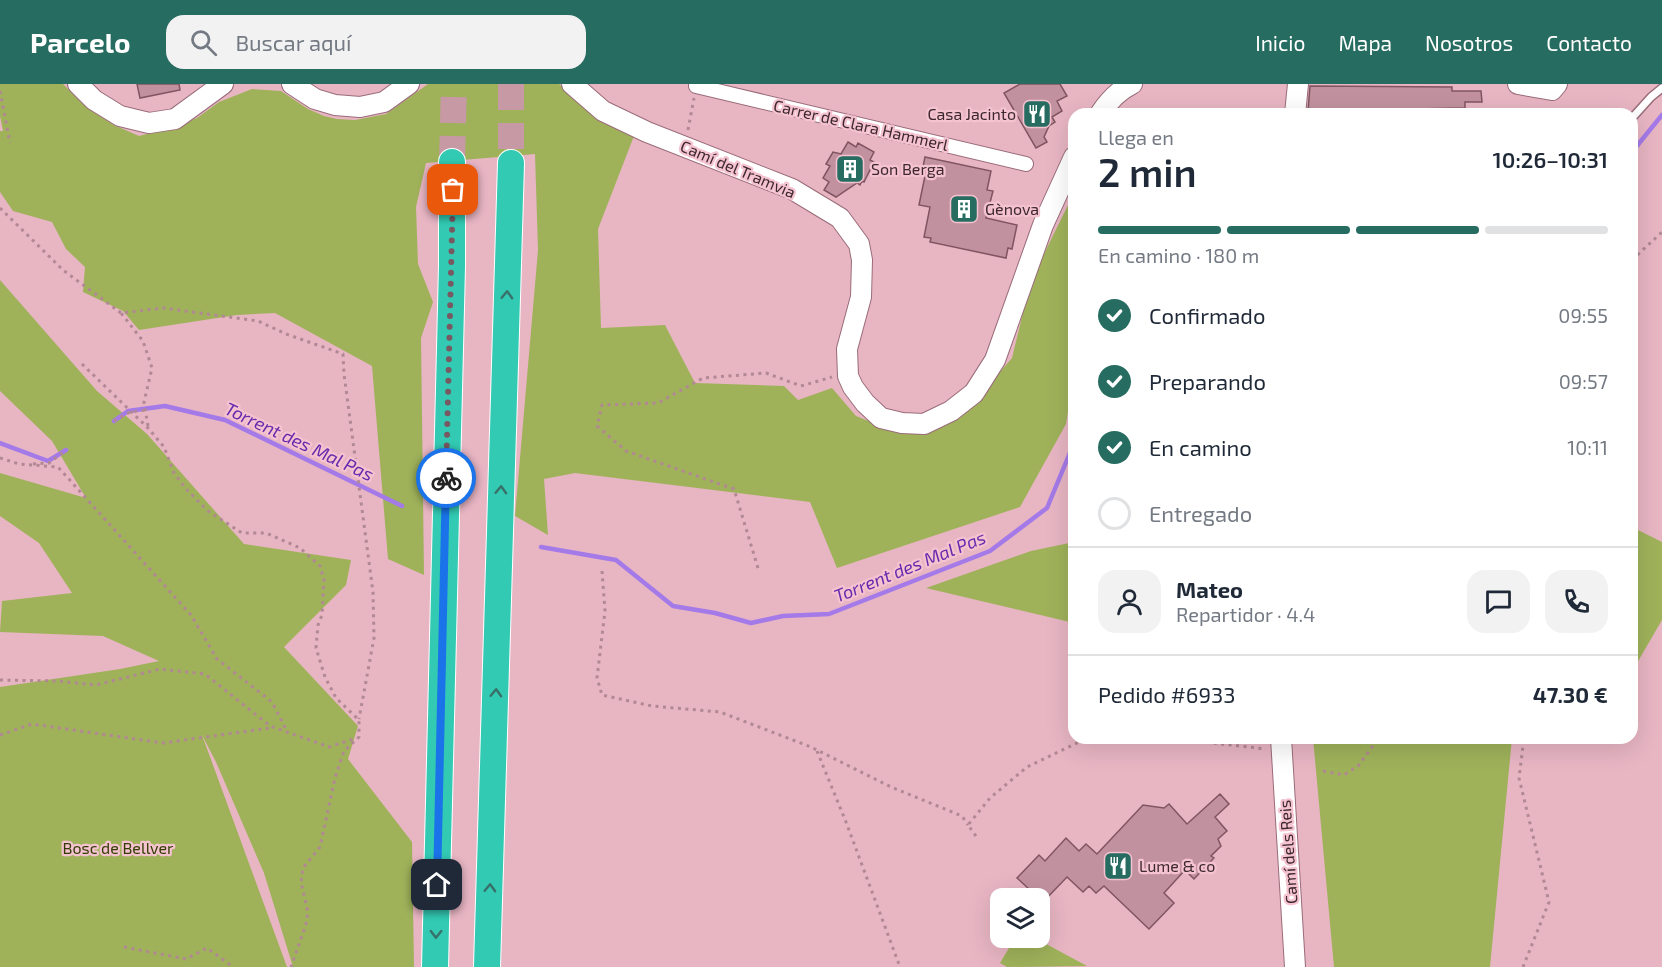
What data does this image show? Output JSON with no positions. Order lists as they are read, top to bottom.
{
  "streets": {
    "street": ["Carrer de Clara Hammerl", "Camí del Tramvia", "Camí dels Reis"]
  },
  "water": ["Torrent des Mal Pas"],
  "parks": ["Bosc de Bellver"],
  "places": {
    "restaurant": ["Casa Jacinto", "Lume & co"],
    "building": ["Son Berga", "Gènova"]
  },
  "page": {
    "header": "Parcelo",
    "search": "Buscar aquí",
    "nav": [
      "Inicio",
      "Mapa",
      "Nosotros",
      "Contacto"
    ],
    "heading": ["2 min", "Llega en", "10:26–10:31"],
    "panel": [
      "Mateo",
      "Repartidor · 4.4",
      "Pedido #6933",
      "47.30 €"
    ],
    "bar": "En camino · 180 m",
    "list": [
      ["Confirmado", "09:55"],
      ["Preparando", "09:57"],
      ["En camino", "10:11"],
      "Entregado"
    ]
  }
}
